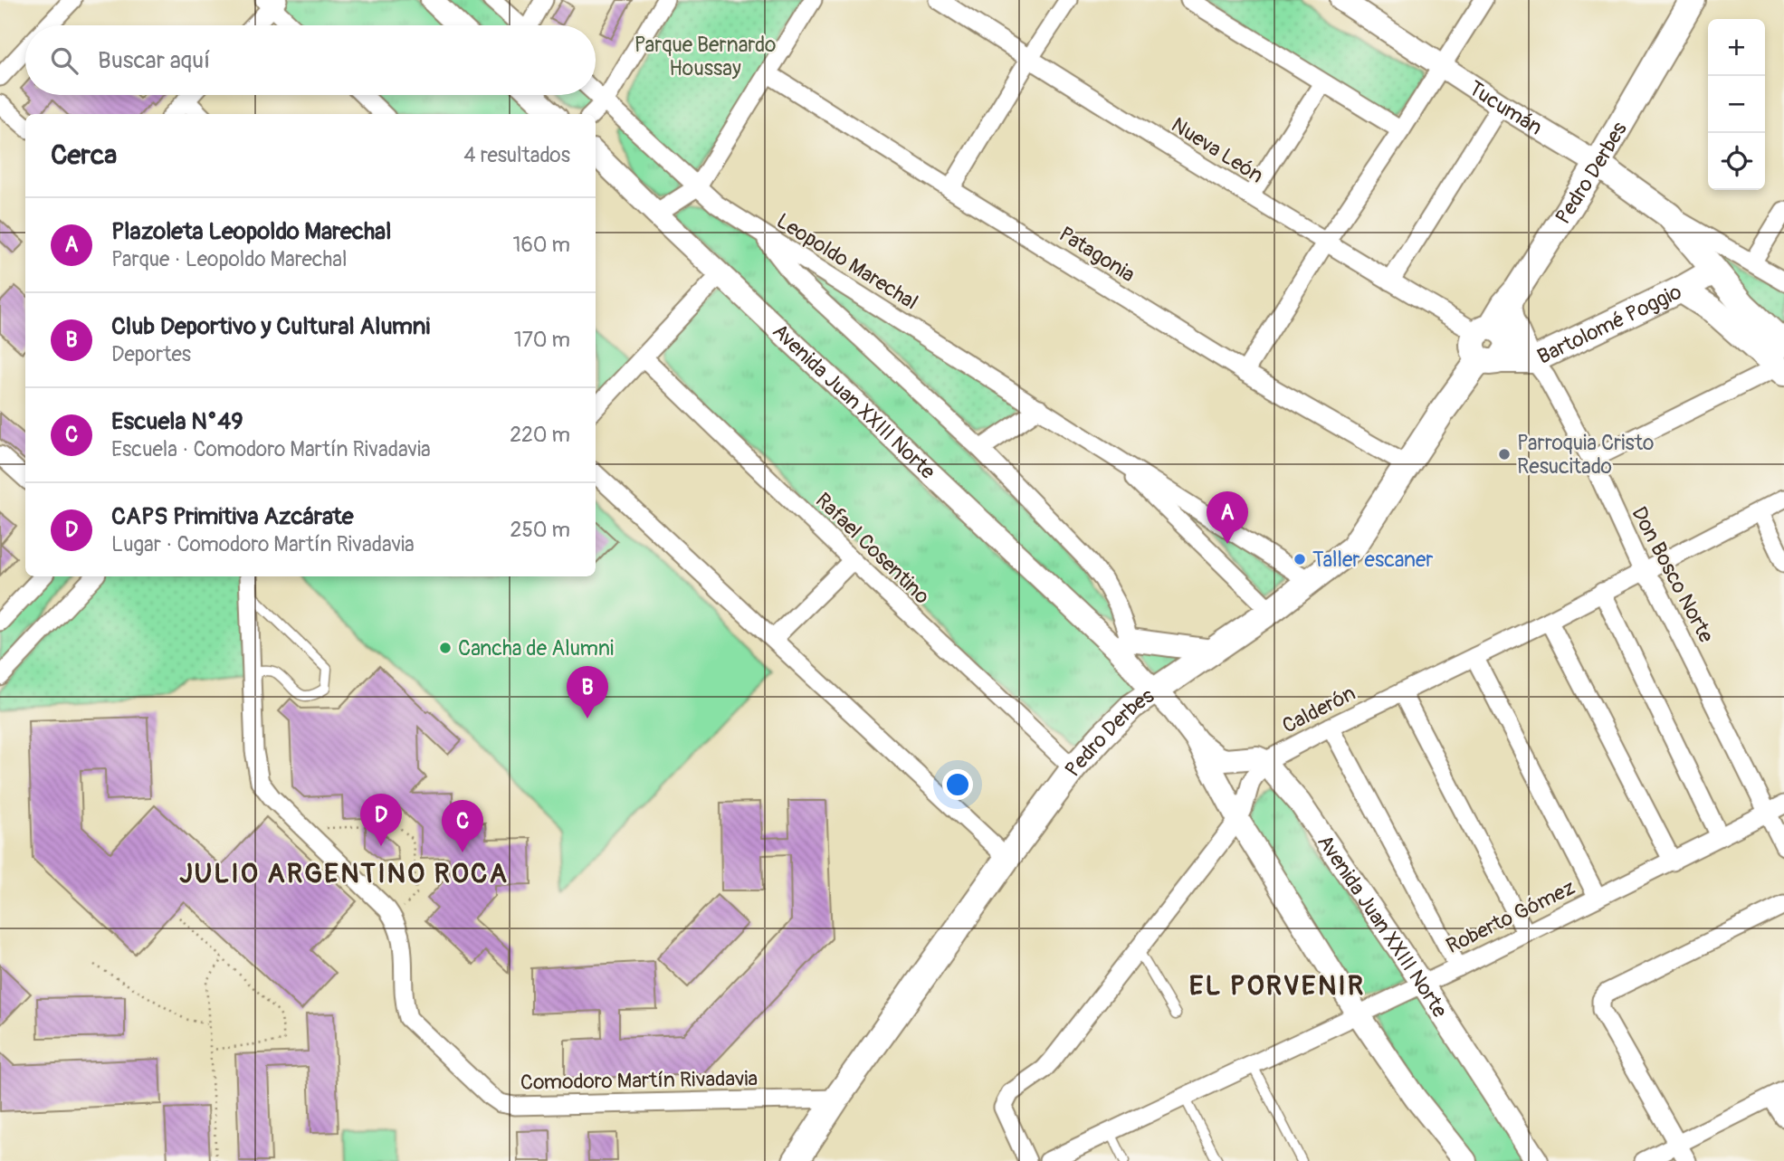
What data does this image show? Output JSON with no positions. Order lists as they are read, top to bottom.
{
  "streets": {
    "main road": ["Tucumán", "Pedro Derbes", "Bartolomé Poggio"],
    "street": [
      "Nueva León",
      "Patagonia",
      "Leopoldo Marechal",
      "Avenida Juan XXIII Norte",
      "Rafael Cosentino",
      "Don Bosco Norte",
      "Calderón",
      "Roberto Gómez",
      "Comodoro Martín Rivadavia"
    ]
  },
  "crossings": [
    ["Tucumán", "Pedro Derbes"],
    ["Tucumán", "Bartolomé Poggio"],
    ["Nueva León", "Pedro Derbes"],
    ["Pedro Derbes", "Patagonia"],
    ["Pedro Derbes", "Leopoldo Marechal"],
    ["Pedro Derbes", "Bartolomé Poggio"],
    ["Pedro Derbes", "Avenida Juan XXIII Norte"],
    ["Pedro Derbes", "Rafael Cosentino"],
    ["Pedro Derbes", "Don Bosco Norte"],
    ["Pedro Derbes", "Comodoro Martín Rivadavia"],
    ["Leopoldo Marechal", "Avenida Juan XXIII Norte"],
    ["Bartolomé Poggio", "Don Bosco Norte"],
    ["Avenida Juan XXIII Norte", "Calderón"],
    ["Avenida Juan XXIII Norte", "Roberto Gómez"],
    ["Don Bosco Norte", "Calderón"],
    ["Don Bosco Norte", "Roberto Gómez"]
  ],
  "districts": ["JULIO ARGENTINO ROCA", "EL PORVENIR"],
  "parks": ["Parque Bernardo Houssay"],
  "places": ["Parroquia Cristo Resucitado", "Taller escaner", "Cancha de Alumni"],
  "page": {
    "map_buttons": ["+", "−"],
    "search": "Buscar aquí",
    "heading": ["Cerca", "4 resultados"],
    "list": [
      {
        "mark": "A",
        "name": "Plazoleta Leopoldo Marechal",
        "note": "Parque · Leopoldo Marechal",
        "value": "160 m"
      },
      {
        "mark": "B",
        "name": "Club Deportivo y Cultural Alumni",
        "note": "Deportes",
        "value": "170 m"
      },
      {
        "mark": "C",
        "name": "Escuela N°49",
        "note": "Escuela · Comodoro Martín Rivadavia",
        "value": "220 m"
      },
      {
        "mark": "D",
        "name": "CAPS Primitiva Azcárate",
        "note": "Lugar · Comodoro Martín Rivadavia",
        "value": "250 m"
      }
    ],
    "pins": [
      "A",
      "B",
      "D",
      "C"
    ]
  }
}
